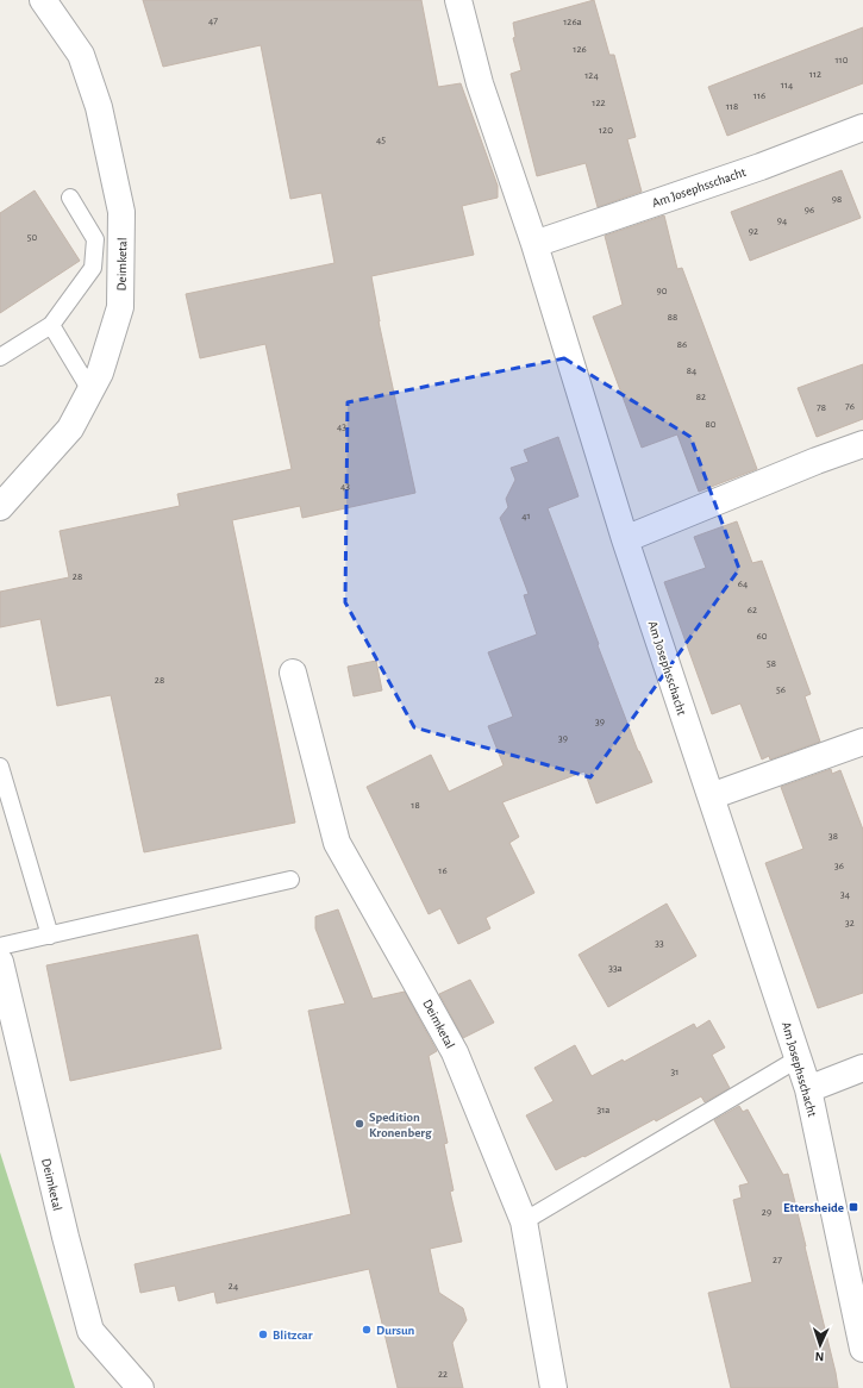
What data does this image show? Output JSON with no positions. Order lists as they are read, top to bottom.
{
  "streets": {
    "street": ["Am Josephsschacht", "Deimketal"]
  },
  "places": {
    "other": ["Spedition Kronenberg", "Dursun", "Blitzcar"],
    "transit": ["Ettersheide"]
  },
  "house_numbers": [
    "47",
    "126a",
    "126",
    "110",
    "112",
    "124",
    "114",
    "116",
    "122",
    "118",
    "120",
    "45",
    "98",
    "96",
    "94",
    "92",
    "50",
    "90",
    "88",
    "86",
    "84",
    "82",
    "76",
    "78",
    "80",
    "43",
    "43",
    "41",
    "28",
    "64",
    "62",
    "60",
    "58",
    "28",
    "56",
    "39",
    "39",
    "18",
    "38",
    "36",
    "16",
    "34",
    "32",
    "33",
    "33a",
    "31",
    "31a",
    "29",
    "27",
    "24",
    "22"
  ],
  "north": "bottom"
}
